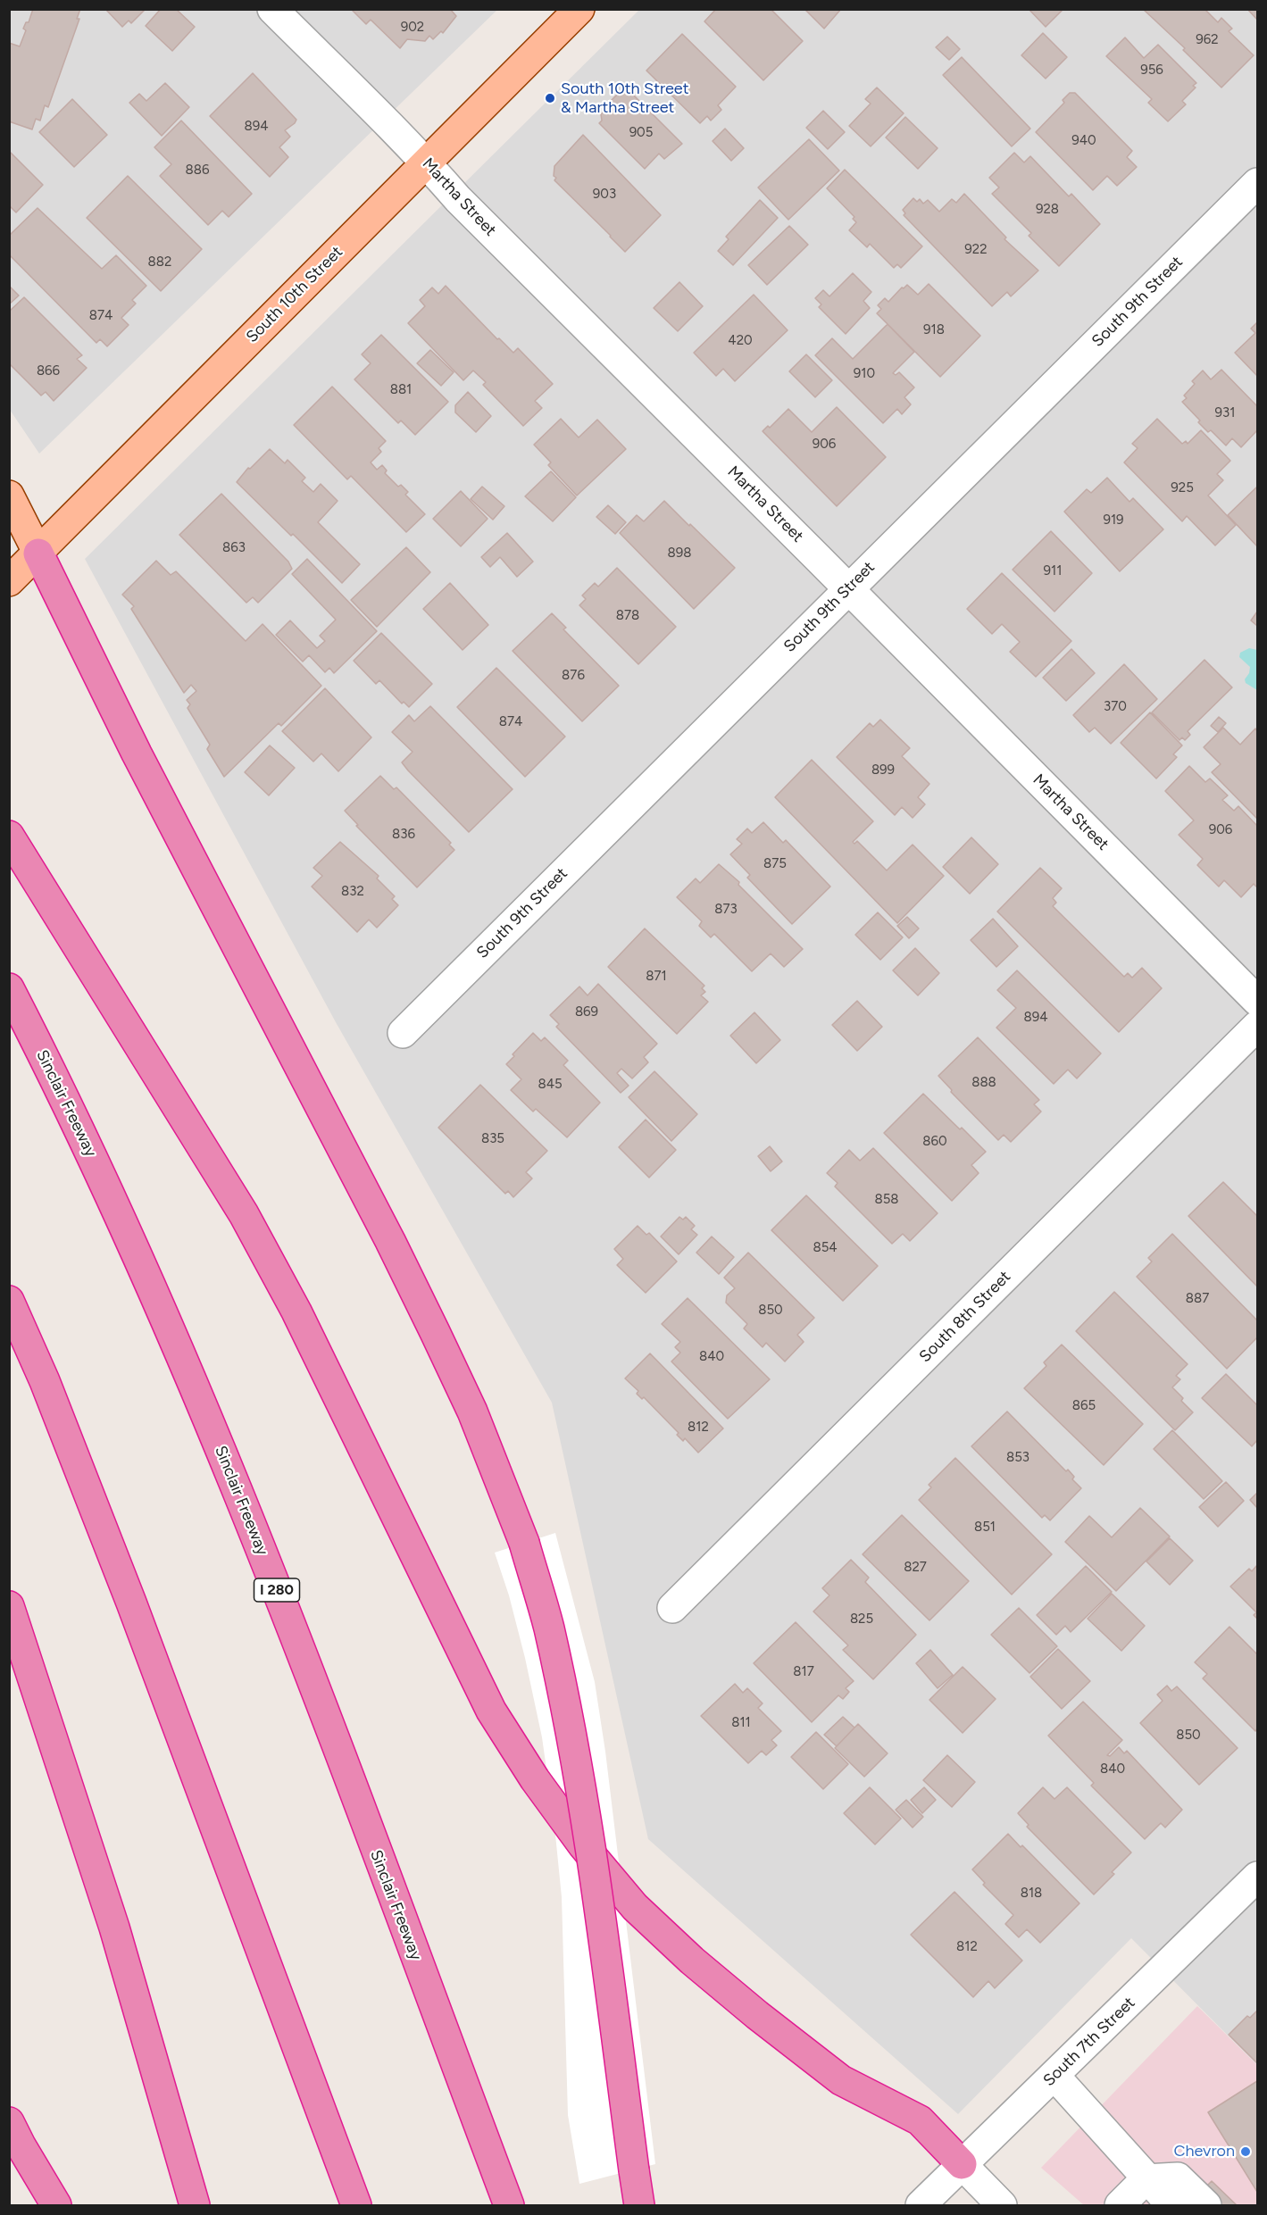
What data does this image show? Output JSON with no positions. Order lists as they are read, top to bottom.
{
  "streets": {
    "highway": ["Sinclair Freeway", "I 280"],
    "main road": ["South 10th Street"],
    "street": [
      "Martha Street",
      "South 9th Street",
      "South 8th Street",
      "South 7th Street"
    ]
  },
  "crossings": [
    ["Martha Street", "South 10th Street"],
    ["Martha Street", "South 9th Street"]
  ],
  "places": ["South 10th Street & Martha Street", "Chevron"],
  "house_numbers": [
    "902",
    "962",
    "956",
    "894",
    "905",
    "940",
    "886",
    "903",
    "928",
    "922",
    "882",
    "874",
    "918",
    "420",
    "866",
    "910",
    "881",
    "931",
    "906",
    "925",
    "919",
    "863",
    "898",
    "911",
    "878",
    "876",
    "370",
    "874",
    "899",
    "906",
    "836",
    "875",
    "832",
    "873",
    "871",
    "869",
    "894",
    "888",
    "845",
    "835",
    "860",
    "858",
    "854",
    "887",
    "850",
    "840",
    "865",
    "812",
    "853",
    "851",
    "827",
    "825",
    "817",
    "811",
    "850",
    "840",
    "818",
    "812"
  ]
}
